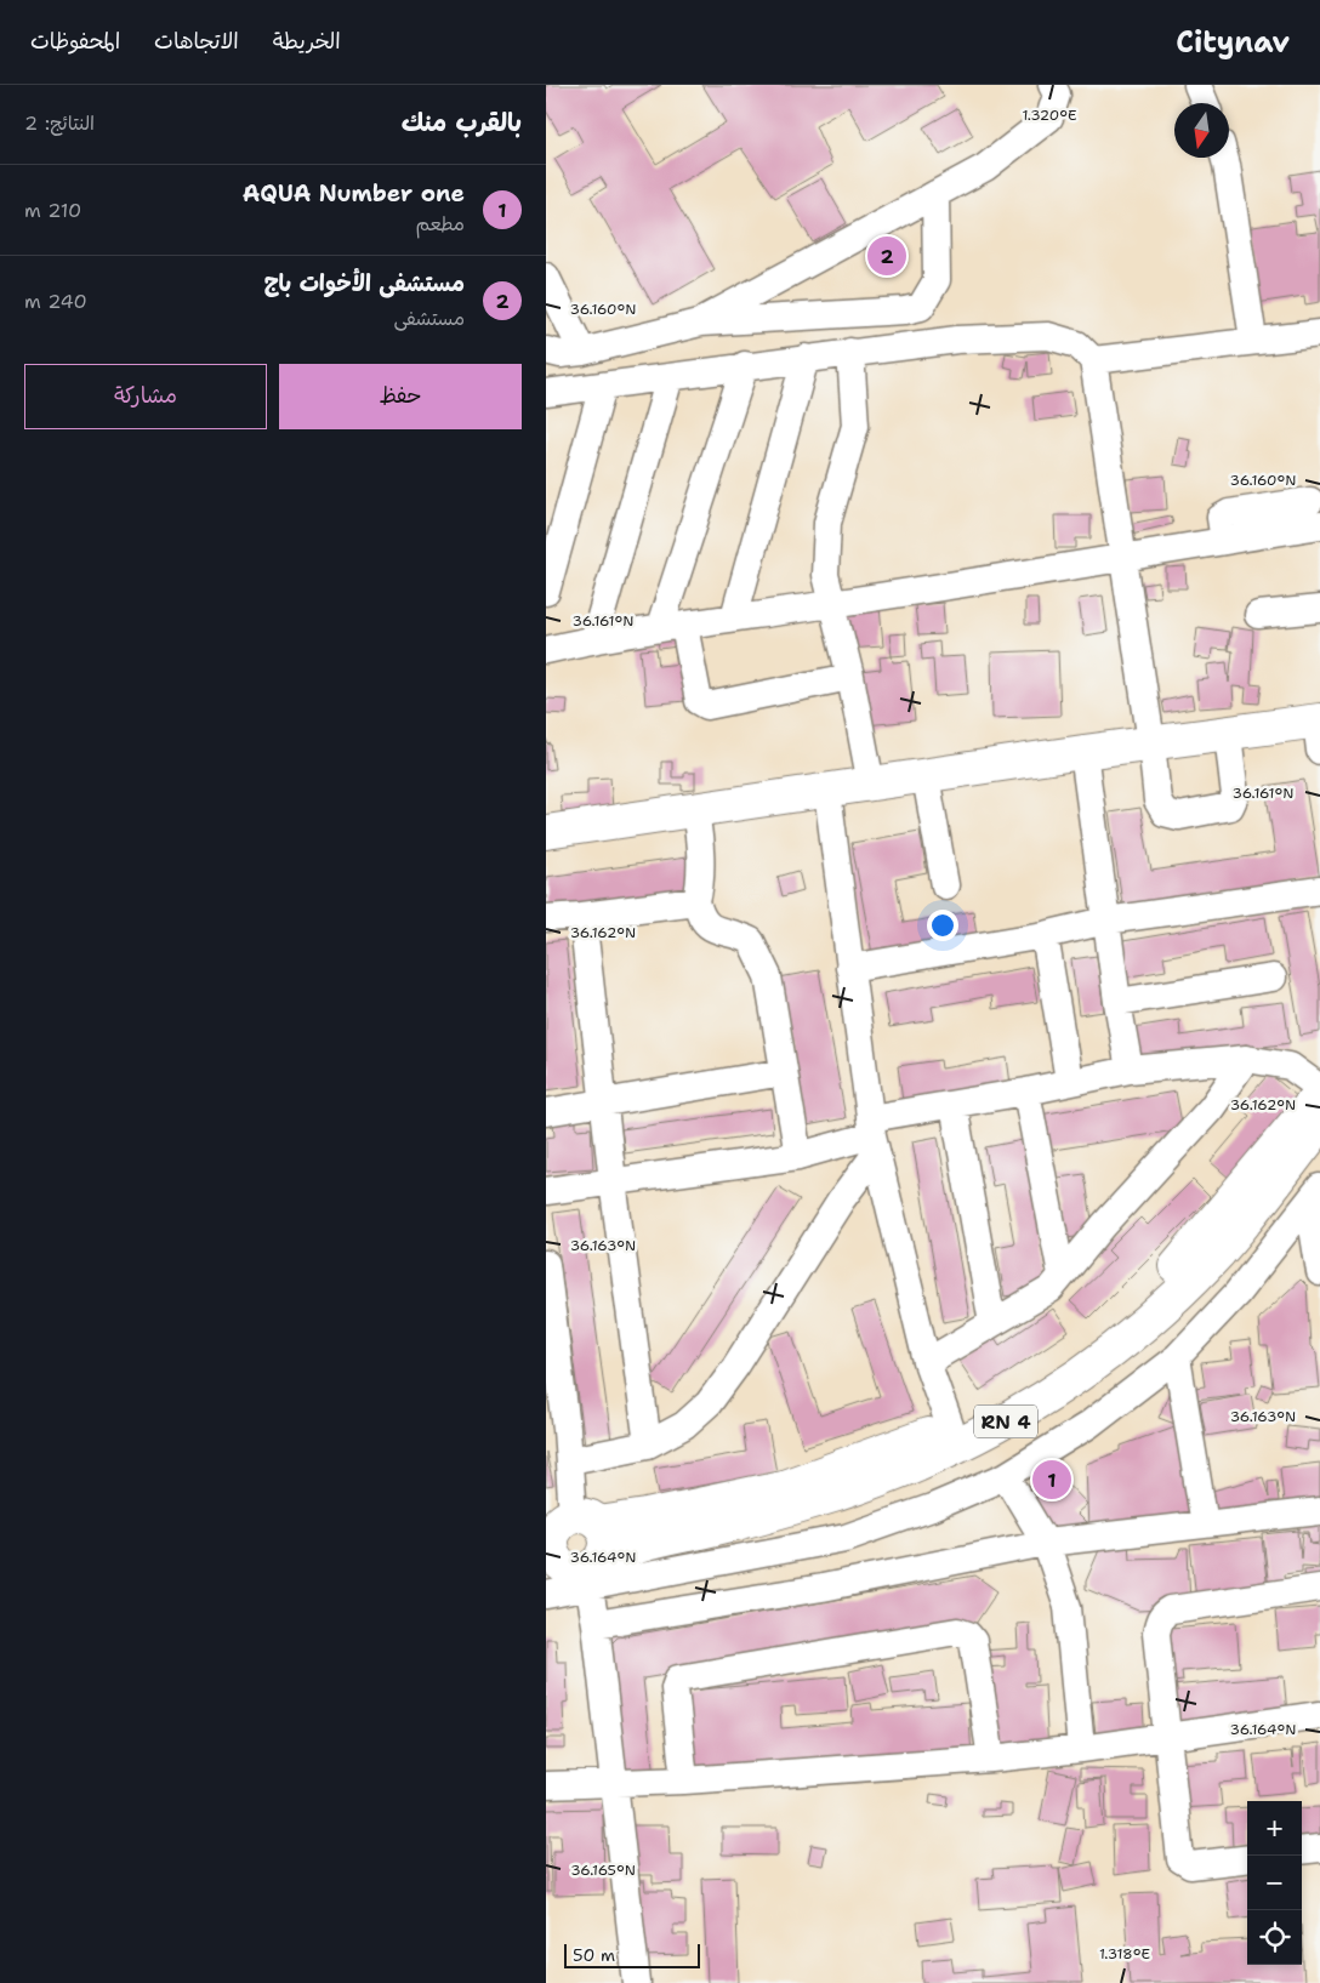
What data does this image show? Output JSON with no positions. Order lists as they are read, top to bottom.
{
  "streets": {
    "main road": ["RN 4"]
  },
  "scale_bar": "50 m",
  "north": "bottom",
  "page": {
    "header": "Citynav",
    "nav": ["الخريطة", "الاتجاهات", "المحفوظات"],
    "heading": ["بالقرب منك", "النتائج: 2"],
    "list": [
      {
        "mark": "1",
        "name": "AQUA Number one",
        "note": "مطعم",
        "value": "210 m"
      },
      {
        "mark": "2",
        "name": "مستشفى الأخوات باج",
        "note": "مستشفى",
        "value": "240 m"
      }
    ],
    "pins": ["2", "1"],
    "buttons": ["حفظ", "مشاركة"],
    "map_buttons": ["+", "−"],
    "scale": "50 m"
  },
  "coordinates": [
    "1.320°E",
    "36.160°N",
    "36.161°N",
    "36.162°N",
    "36.163°N",
    "36.164°N",
    "36.165°N",
    "1.318°E"
  ]
}
